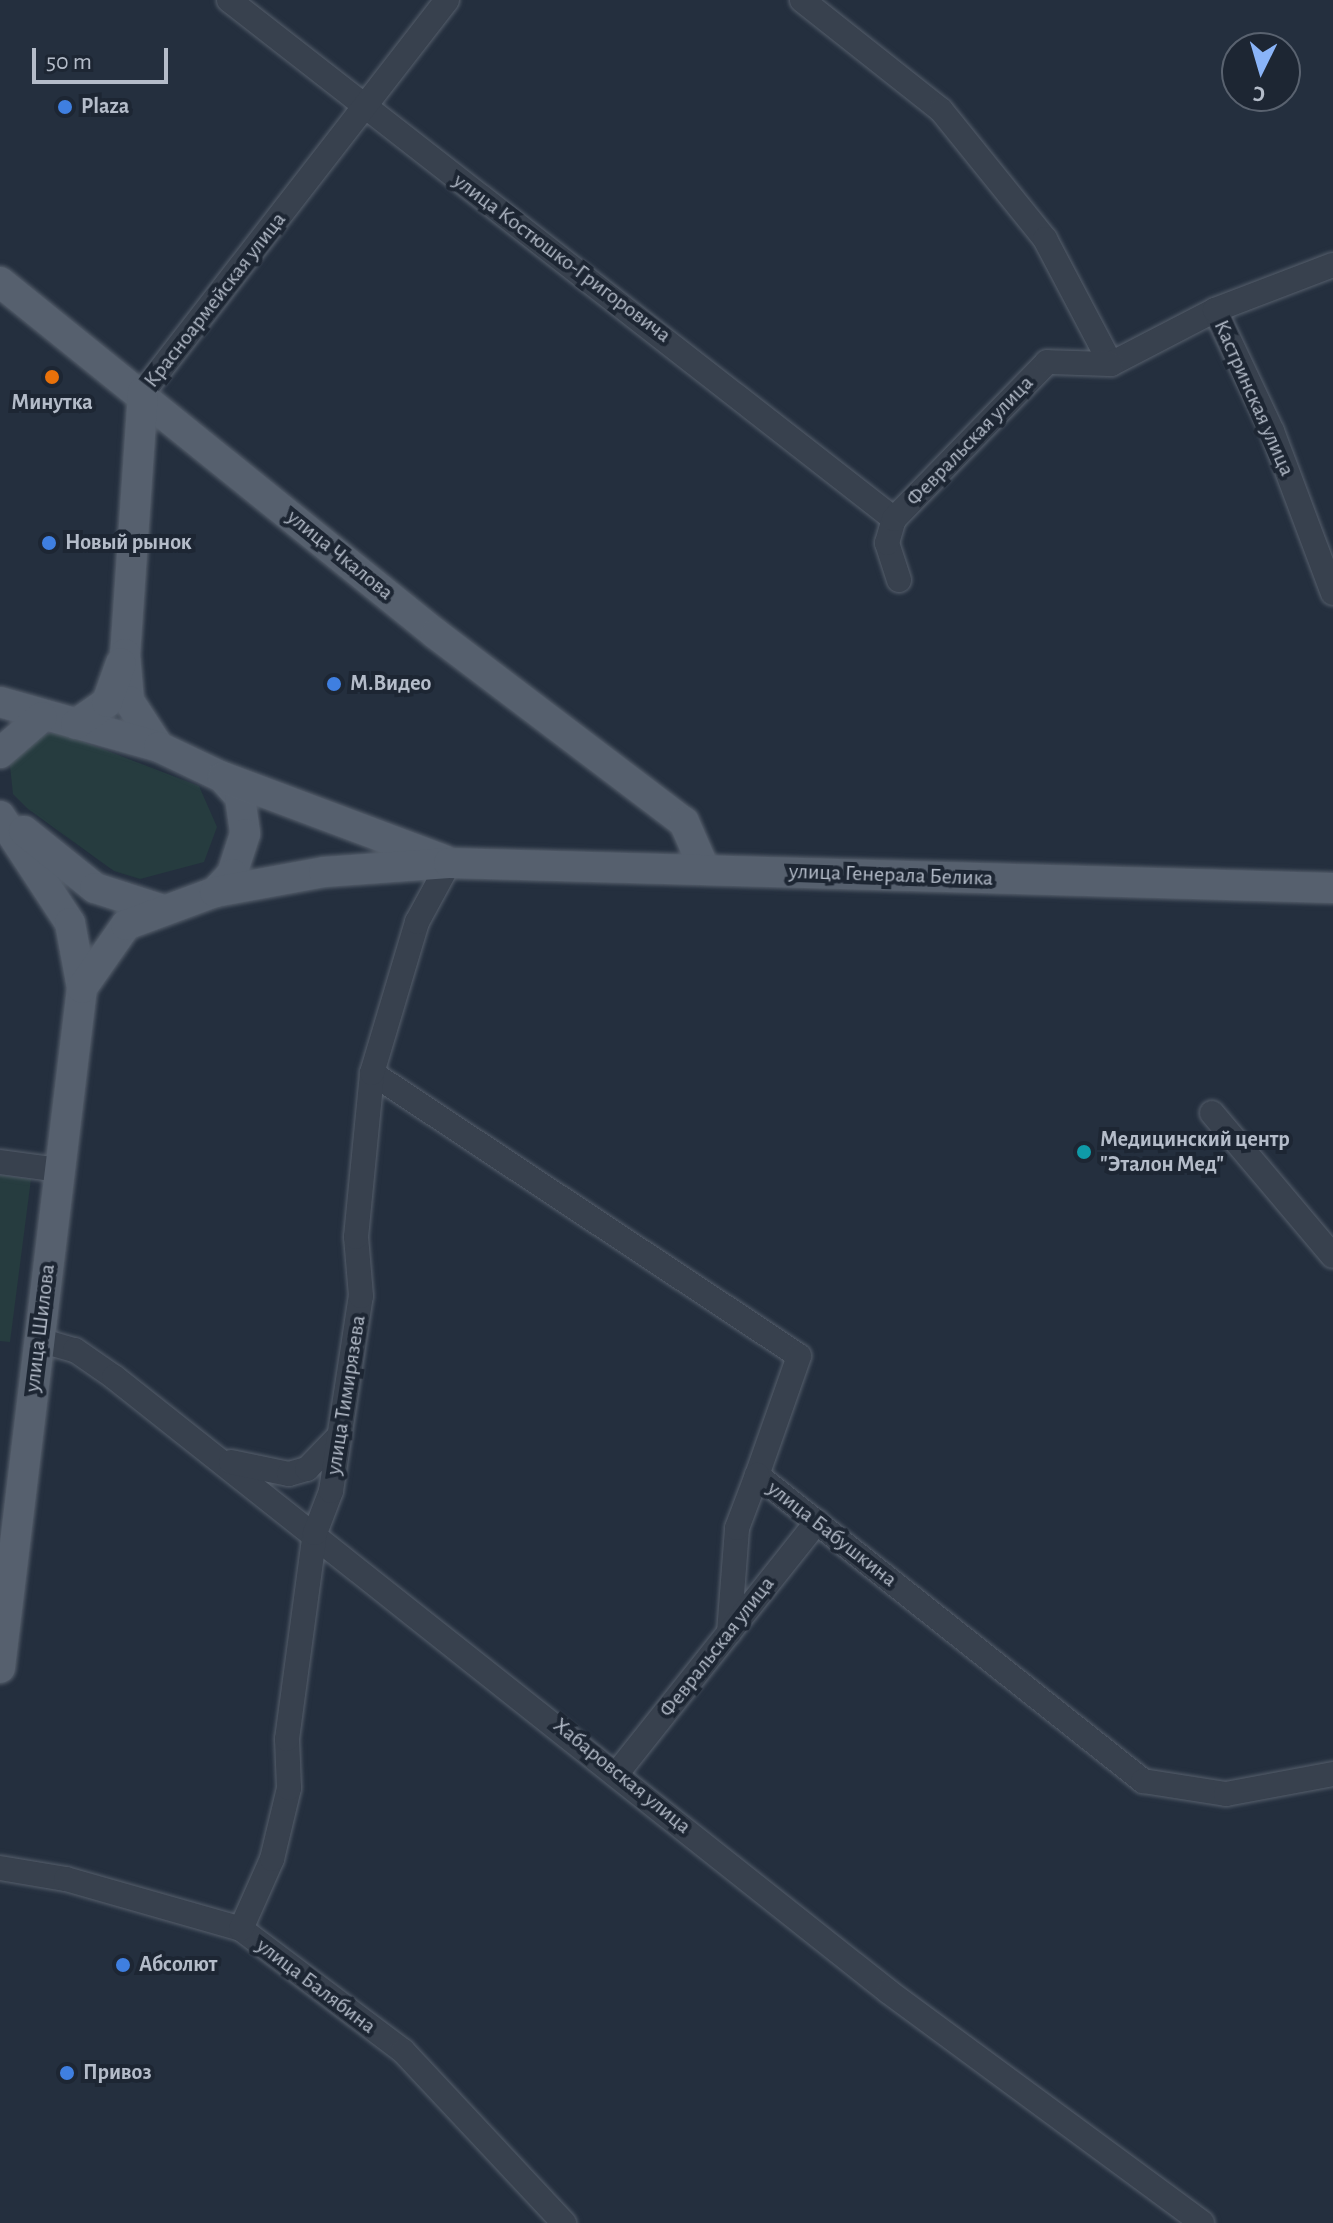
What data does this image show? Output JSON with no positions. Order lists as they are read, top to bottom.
{
  "streets": {
    "main road": [
      "Красноармейская улица",
      "улица Чкалова",
      "улица Генерала Белика",
      "улица Шилова"
    ],
    "street": [
      "улица Костюшко-Григоровича",
      "Кастринская улица",
      "Февральская улица",
      "улица Тимирязева",
      "улица Бабушкина",
      "Хабаровская улица",
      "улица Балябина"
    ]
  },
  "crossings": [
    ["улица Костюшко-Григоровича", "Красноармейская улица"],
    ["улица Костюшко-Григоровича", "Февральская улица"],
    ["Красноармейская улица", "улица Чкалова"],
    ["Кастринская улица", "Февральская улица"],
    ["Февральская улица", "улица Бабушкина"],
    ["Февральская улица", "Хабаровская улица"],
    ["улица Чкалова", "улица Генерала Белика"],
    ["улица Генерала Белика", "улица Тимирязева"],
    ["улица Шилова", "Хабаровская улица"],
    ["улица Тимирязева", "улица Бабушкина"],
    ["улица Тимирязева", "Хабаровская улица"],
    ["улица Тимирязева", "улица Балябина"]
  ],
  "places": [
    "Plaza",
    "Минутка",
    "Новый рынок",
    "М.Видео",
    "Медицинский центр \"Эталон Мед\"",
    "Абсолют",
    "Привоз"
  ],
  "scale_bar": "50 m",
  "north": "bottom"
}
